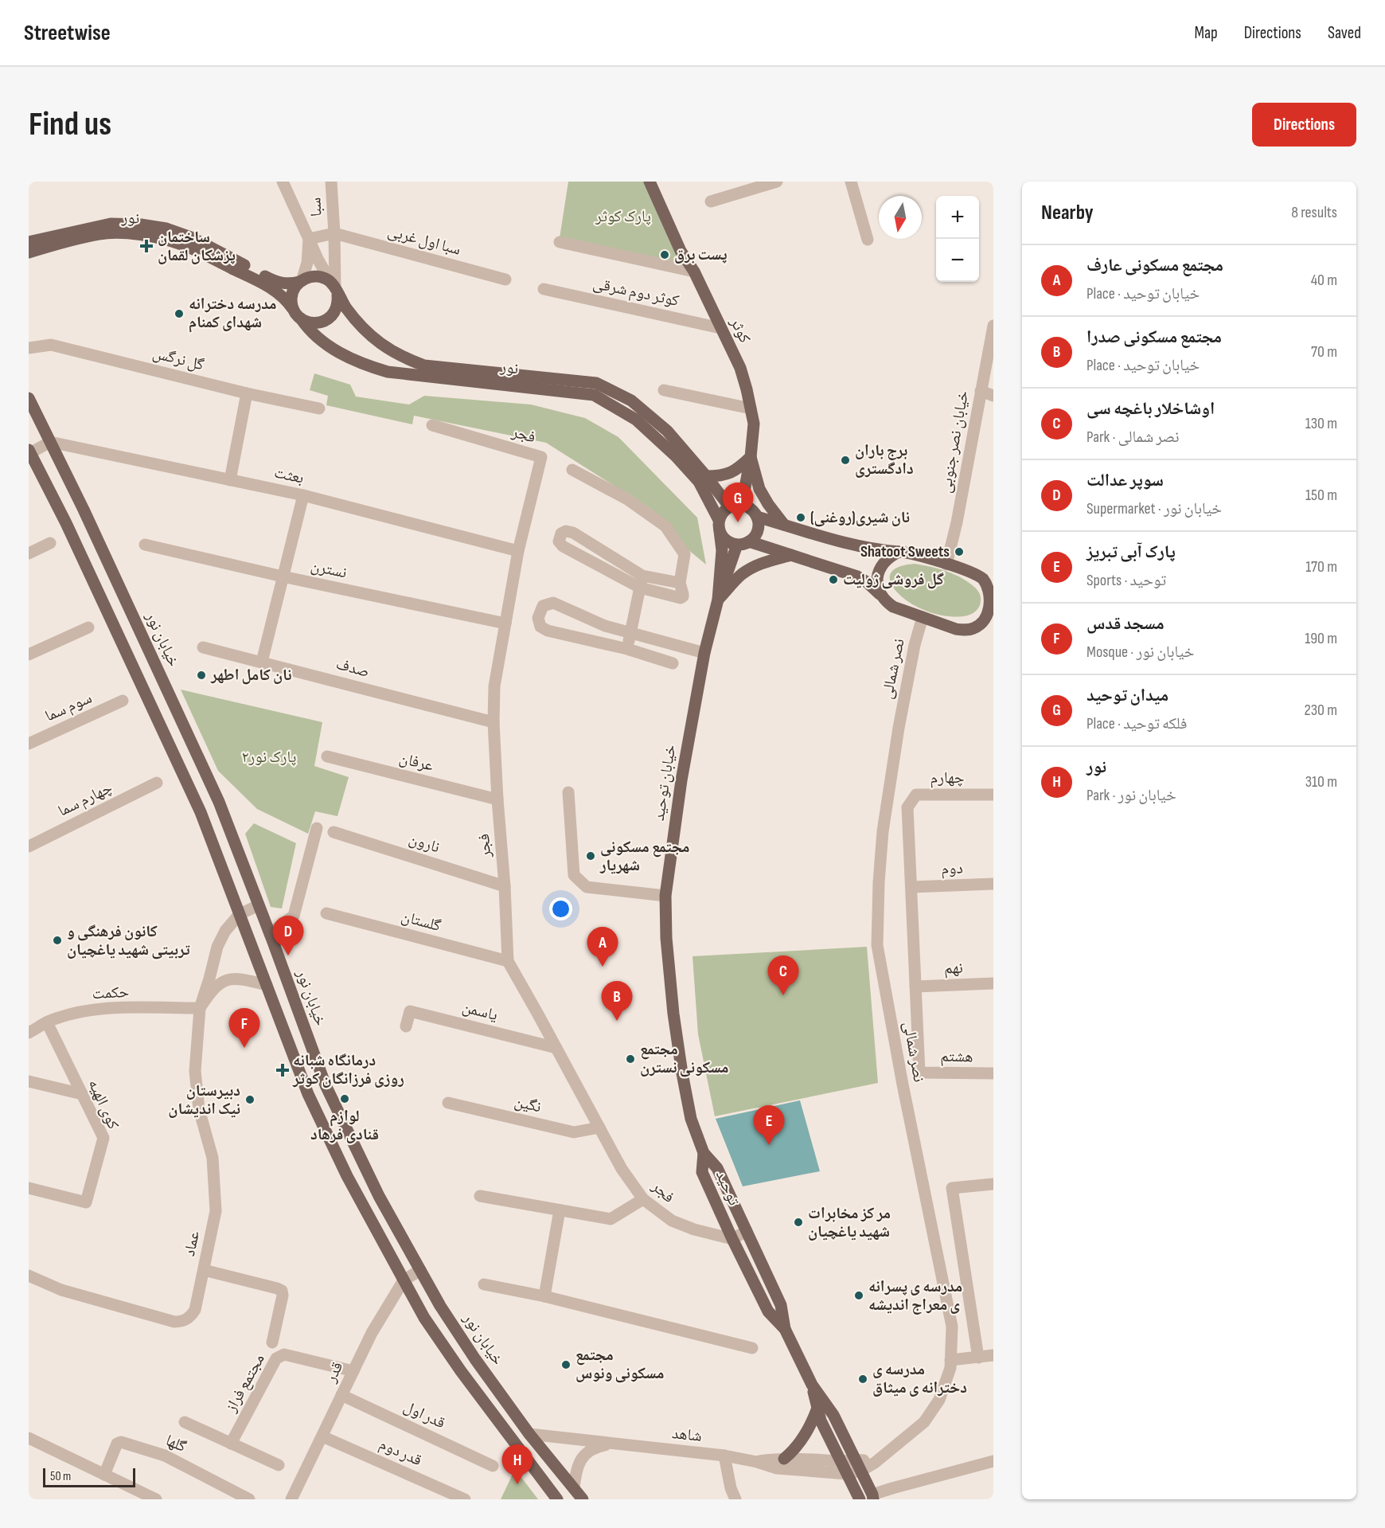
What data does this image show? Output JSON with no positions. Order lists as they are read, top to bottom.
{
  "streets": {
    "main road": [
      "نور",
      "کوثر",
      "خیابان نور",
      "خیابان توحید",
      "توحید"
    ],
    "street": [
      "سبا",
      "سبا اول غربی",
      "کوثر دوم شرقی",
      "گل نرگس",
      "فجر",
      "خیابان نصر جنوبی",
      "بعثت",
      "نسترن",
      "صدف",
      "نصر شمالی",
      "سوم سما",
      "عرفان",
      "چهارم",
      "چهارم سما",
      "نارون",
      "دوم",
      "گلستان",
      "نهم",
      "حکمت",
      "یاسمن",
      "هشتم",
      "کوی الهیه",
      "نگین",
      "عماد",
      "قدر",
      "مجتمع فراز",
      "قدر اول",
      "شاهد",
      "گلها",
      "قدر دوم"
    ]
  },
  "crossings": [
    ["سبا", "سبا اول غربی"],
    ["کوثر دوم شرقی", "کوثر"],
    ["کوثر", "خیابان توحید"],
    ["فجر", "بعثت"],
    ["فجر", "نسترن"],
    ["فجر", "صدف"],
    ["فجر", "عرفان"],
    ["فجر", "نارون"],
    ["فجر", "گلستان"],
    ["فجر", "یاسمن"],
    ["فجر", "نگین"],
    ["فجر", "توحید"],
    ["بعثت", "خیابان نور"],
    ["خیابان نور", "قدر"],
    ["خیابان نور", "شاهد"],
    ["نصر شمالی", "توحید"],
    ["نصر شمالی", "شاهد"],
    ["چهارم", "دوم"],
    ["خیابان توحید", "توحید"],
    ["نهم", "هشتم"],
    ["حکمت", "کوی الهیه"],
    ["حکمت", "عماد"],
    ["توحید", "شاهد"],
    ["قدر", "مجتمع فراز"],
    ["قدر", "قدر اول"],
    ["قدر", "قدر دوم"]
  ],
  "parks": ["پارک کوثر", "پارک نور۲"],
  "places": {
    "health": ["ساختمان پزشکان لقمان", "درمانگاه شبانه روزی فرزانگان کوثر"],
    "other": [
      "پست برق",
      "مدرسه دخترانه شهدای کمنام",
      "برج باران دادگستری",
      "نان شیری(روغنی)",
      "Shatoot Sweets",
      "گل فروشی ژولیت",
      "نان کامل اطهر",
      "مجتمع مسکونی شهریار",
      "کانون فرهنگی و تربیتی شهید یاغچیان",
      "مجتمع مسکونی نسترن",
      "لوازم قنادی فرهاد",
      "دبیرستان نیک اندیشان",
      "مر کز مخابرات شهید یاغچیان",
      "مدرسه ی پسرانه ی معراج اندیشه",
      "مجتمع مسکونی ونوس",
      "مدرسه ی دخترانه ی میثاق"
    ]
  },
  "scale_bar": "50 m",
  "north": "bottom",
  "page": {
    "header": "Streetwise",
    "nav": ["Map", "Directions", "Saved"],
    "buttons": "Directions",
    "title": "Find us",
    "heading": ["Nearby", "8 results"],
    "map_buttons": ["+", "−"],
    "list": [
      {
        "mark": "A",
        "name": "مجتمع مسکونی عارف",
        "note": "Place · خیابان توحید",
        "value": "40 m"
      },
      {
        "mark": "B",
        "name": "مجتمع مسکونی صدرا",
        "note": "Place · خیابان توحید",
        "value": "70 m"
      },
      {
        "mark": "C",
        "name": "اوشاخلار باغچه سی",
        "note": "Park · نصر شمالی",
        "value": "130 m"
      },
      {
        "mark": "D",
        "name": "سوپر عدالت",
        "note": "Supermarket · خیابان نور",
        "value": "150 m"
      },
      {
        "mark": "E",
        "name": "پارک آبی تبریز",
        "note": "Sports · توحید",
        "value": "170 m"
      },
      {
        "mark": "F",
        "name": "مسجد قدس",
        "note": "Mosque · خیابان نور",
        "value": "190 m"
      },
      {
        "mark": "G",
        "name": "میدان توحید",
        "note": "Place · فلکه توحید",
        "value": "230 m"
      },
      {
        "mark": "H",
        "name": "نور",
        "note": "Park · خیابان نور",
        "value": "310 m"
      }
    ],
    "pins": [
      "G",
      "D",
      "A",
      "C",
      "B",
      "F",
      "E",
      "H"
    ],
    "scale": "50 m"
  }
}
